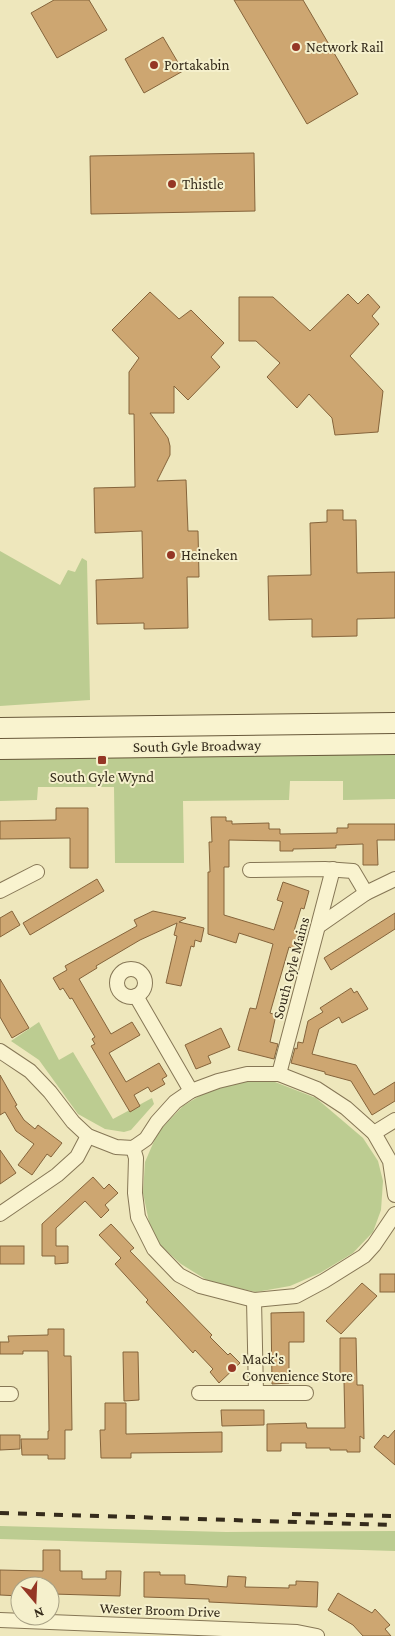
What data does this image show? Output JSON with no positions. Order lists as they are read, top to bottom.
{
  "streets": {
    "street": ["South Gyle Broadway", "South Gyle Mains", "Wester Broom Drive"]
  },
  "places": {
    "other": [
      "Network Rail",
      "Portakabin",
      "Thistle",
      "Heineken",
      "Mack's Convenience Store"
    ],
    "transit": ["South Gyle Wynd"]
  },
  "north": "bottom"
}
